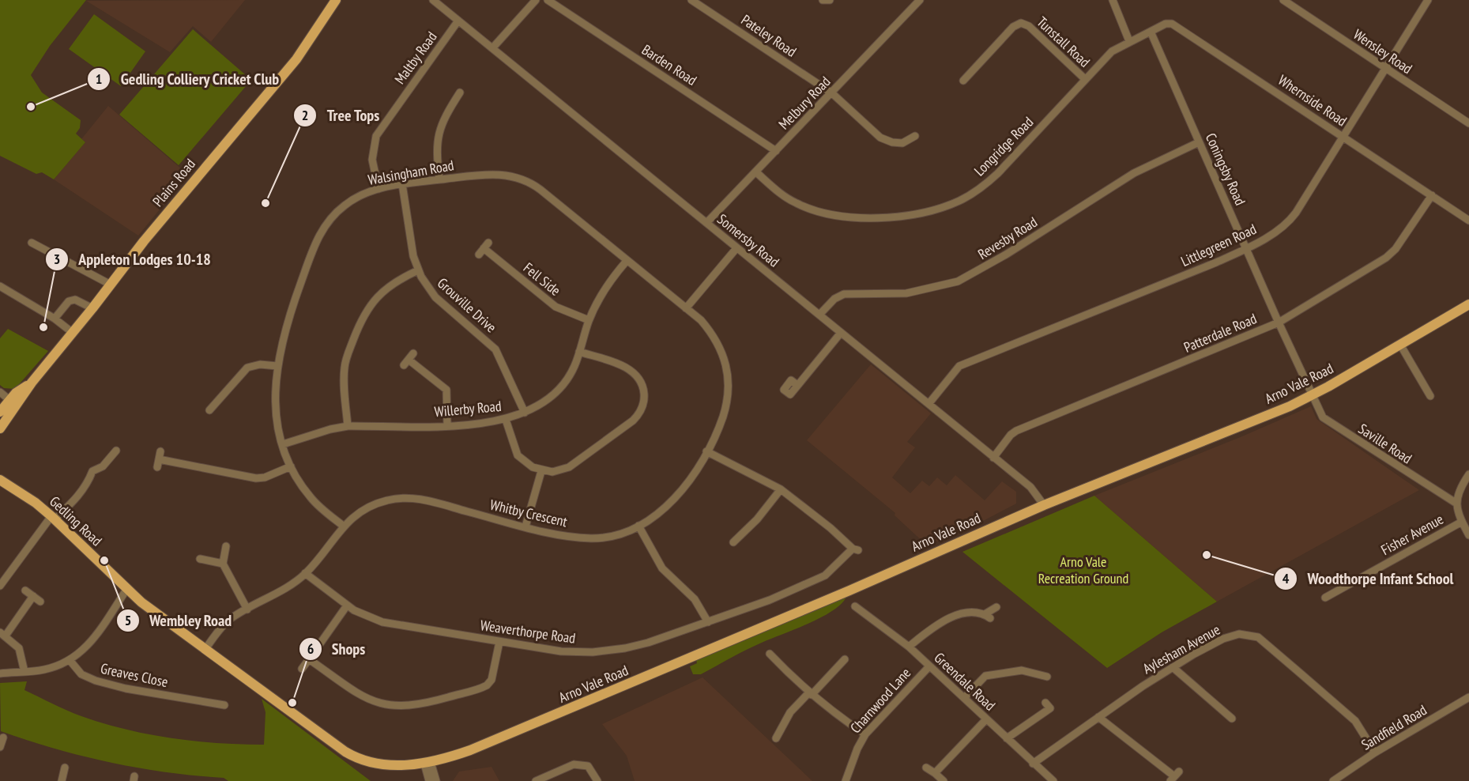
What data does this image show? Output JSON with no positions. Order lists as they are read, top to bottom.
{
  "streets": {
    "main road": ["Plains Road", "Arno Vale Road", "Gedling Road"],
    "street": [
      "Pateley Road",
      "Tunstall Road",
      "Wensley Road",
      "Maltby Road",
      "Barden Road",
      "Whernside Road",
      "Melbury Road",
      "Longridge Road",
      "Coningsby Road",
      "Walsingham Road",
      "Revesby Road",
      "Somersby Road",
      "Littlegreen Road",
      "Fell Side",
      "Grouville Drive",
      "Patterdale Road",
      "Willerby Road",
      "Saville Road",
      "Whitby Crescent",
      "Fisher Avenue",
      "Weaverthorpe Road",
      "Aylesham Avenue",
      "Greaves Close",
      "Greendale Road",
      "Charnwood Lane",
      "Sandfield Road"
    ]
  },
  "crossings": [
    ["Pateley Road", "Melbury Road"],
    ["Tunstall Road", "Longridge Road"],
    ["Wensley Road", "Littlegreen Road"],
    ["Maltby Road", "Walsingham Road"],
    ["Maltby Road", "Somersby Road"],
    ["Barden Road", "Melbury Road"],
    ["Whernside Road", "Longridge Road"],
    ["Whernside Road", "Coningsby Road"],
    ["Whernside Road", "Littlegreen Road"],
    ["Whernside Road", "Patterdale Road"],
    ["Melbury Road", "Longridge Road"],
    ["Melbury Road", "Somersby Road"],
    ["Coningsby Road", "Revesby Road"],
    ["Coningsby Road", "Littlegreen Road"],
    ["Coningsby Road", "Patterdale Road"],
    ["Coningsby Road", "Arno Vale Road"],
    ["Coningsby Road", "Saville Road"],
    ["Walsingham Road", "Grouville Drive"],
    ["Walsingham Road", "Willerby Road"],
    ["Walsingham Road", "Whitby Crescent"],
    ["Revesby Road", "Somersby Road"],
    ["Somersby Road", "Littlegreen Road"],
    ["Somersby Road", "Patterdale Road"],
    ["Somersby Road", "Arno Vale Road"],
    ["Fell Side", "Willerby Road"],
    ["Grouville Drive", "Willerby Road"],
    ["Arno Vale Road", "Saville Road"],
    ["Arno Vale Road", "Gedling Road"],
    ["Whitby Crescent", "Gedling Road"],
    ["Whitby Crescent", "Weaverthorpe Road"],
    ["Aylesham Avenue", "Greendale Road"],
    ["Aylesham Avenue", "Sandfield Road"],
    ["Greendale Road", "Charnwood Lane"]
  ],
  "parks": ["Arno Vale Recreation Ground"],
  "places": [
    "Gedling Colliery Cricket Club",
    "Tree Tops",
    "Appleton Lodges 10-18",
    "Woodthorpe Infant School",
    "Wembley Road",
    "Shops"
  ]
}
